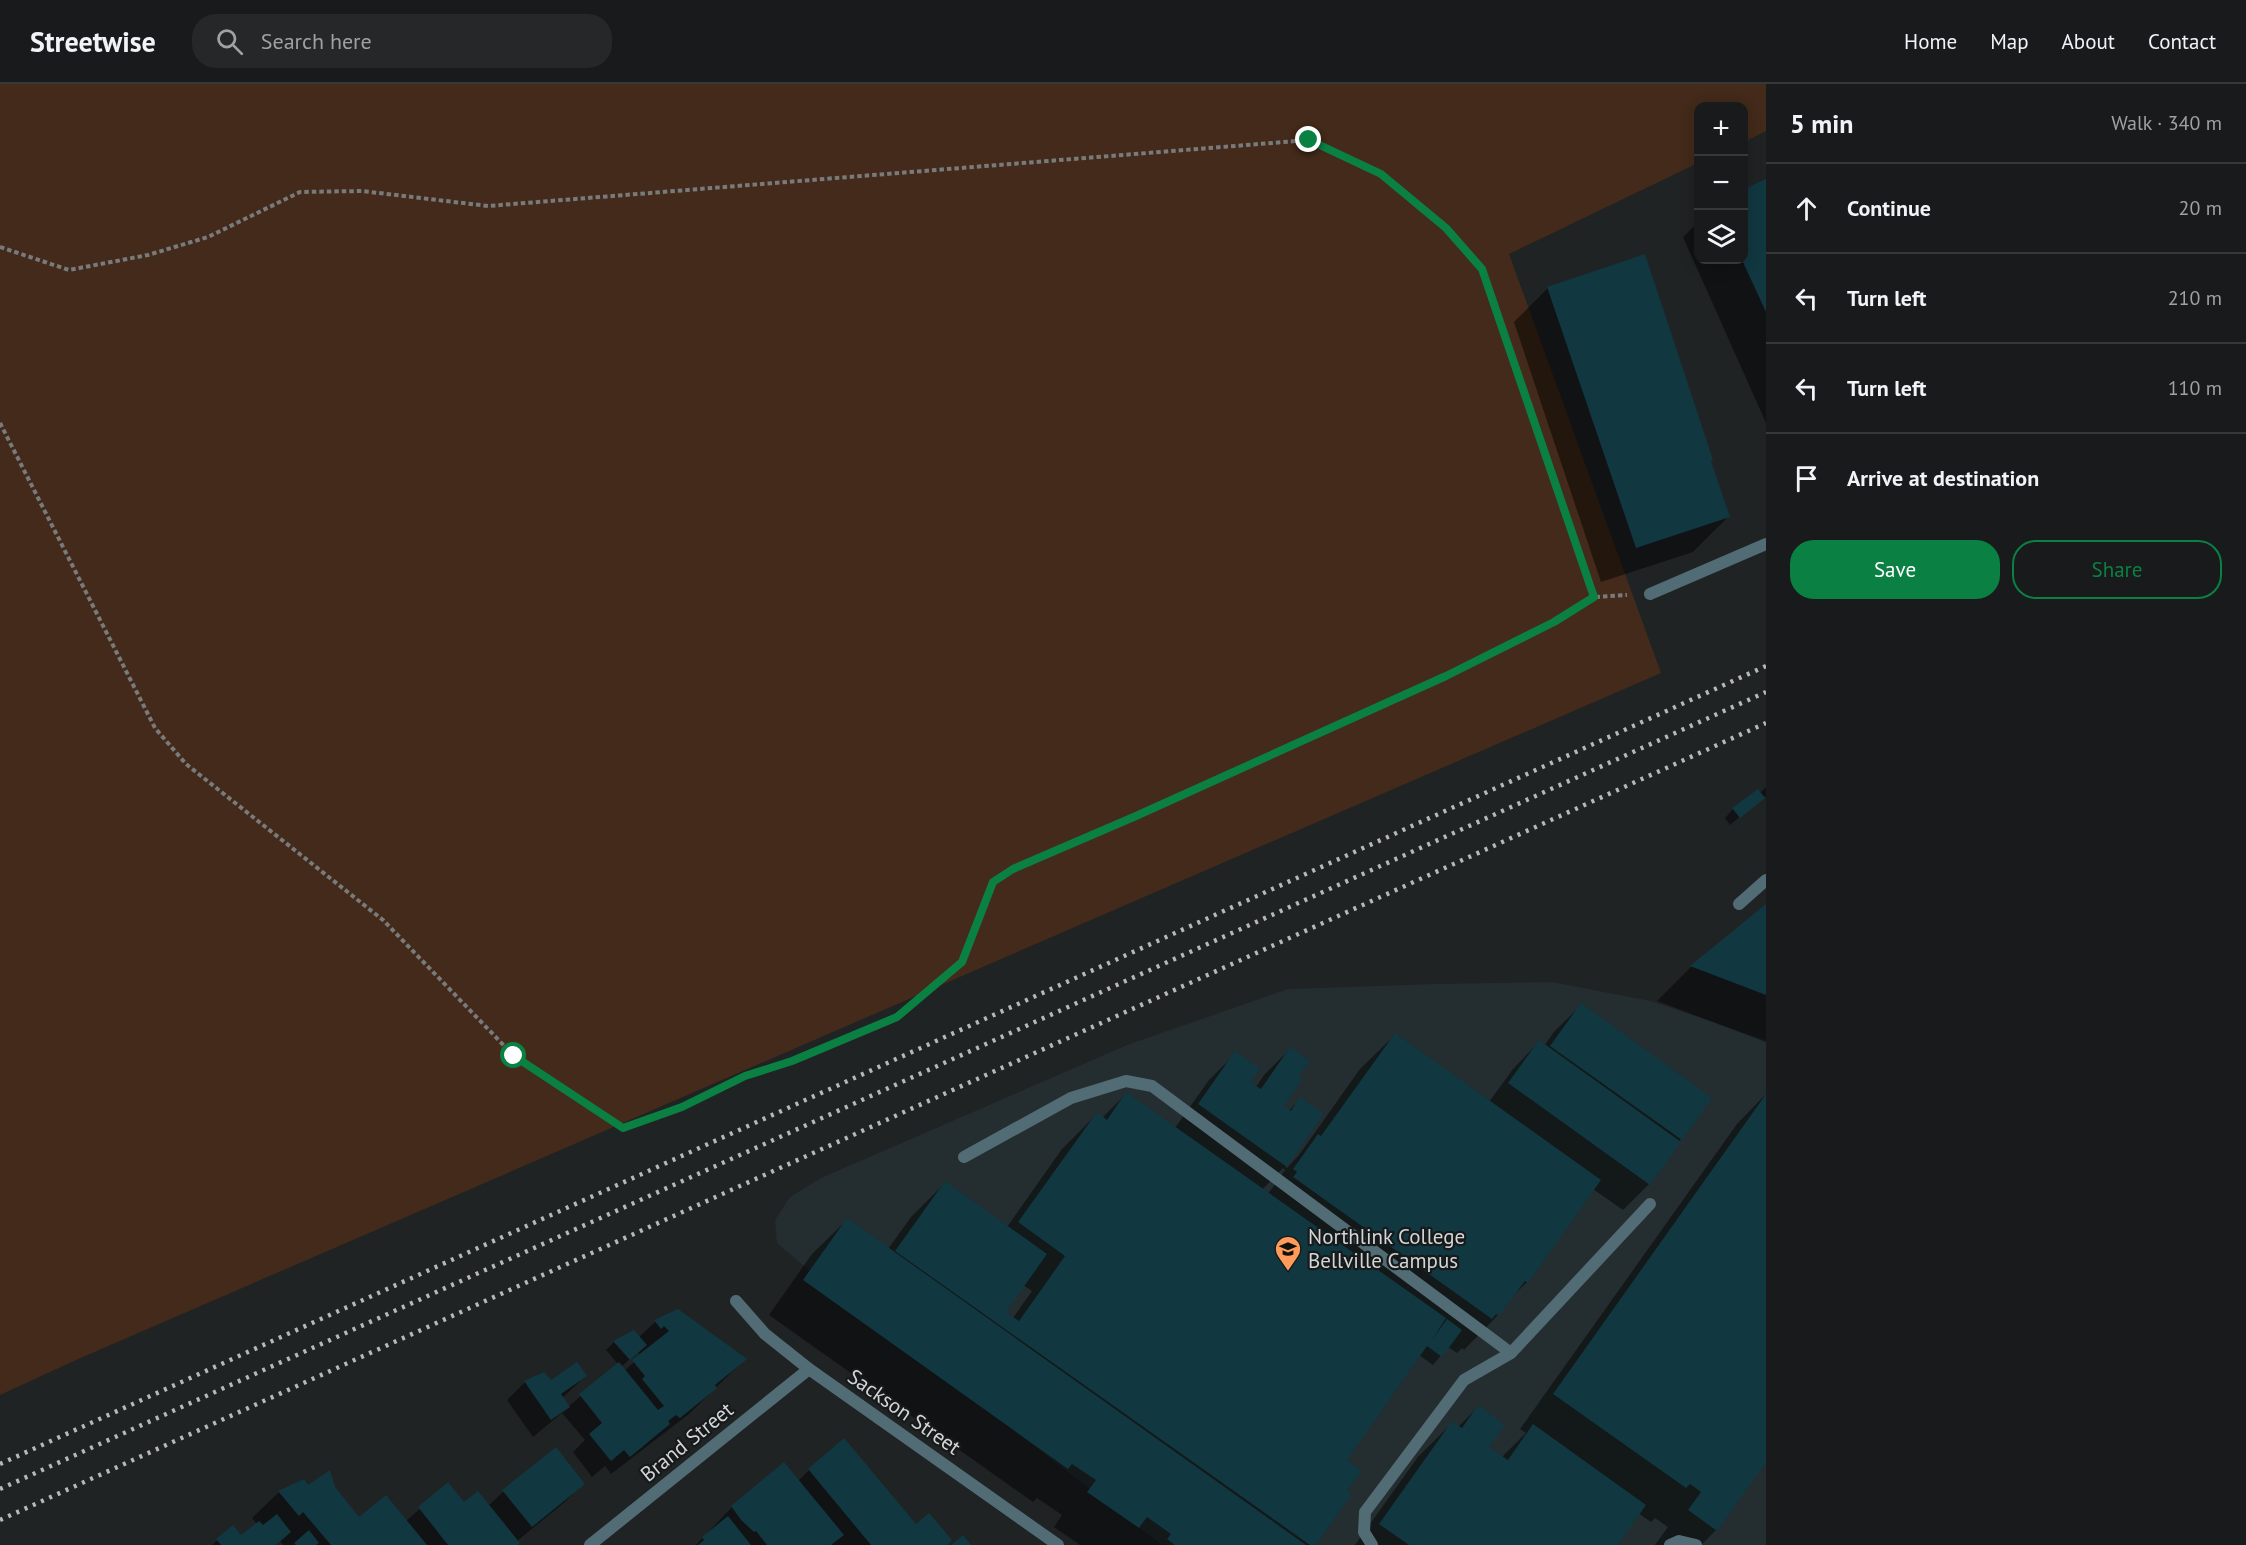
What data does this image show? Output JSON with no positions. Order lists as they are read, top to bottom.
{
  "streets": {
    "street": ["Sackson Street", "Brand Street"]
  },
  "crossings": [
    ["Sackson Street", "Brand Street"]
  ],
  "places": {
    "school or university": ["Northlink College Bellville Campus"]
  },
  "page": {
    "header": "Streetwise",
    "search": "Search here",
    "nav": [
      "Home",
      "Map",
      "About",
      "Contact"
    ],
    "heading": ["5 min", "Walk · 340 m"],
    "map_buttons": ["+", "−"],
    "list": [
      ["Continue", "20 m"],
      ["Turn left", "210 m"],
      ["Turn left", "110 m"],
      "Arrive at destination"
    ],
    "buttons": ["Save", "Share"]
  }
}
